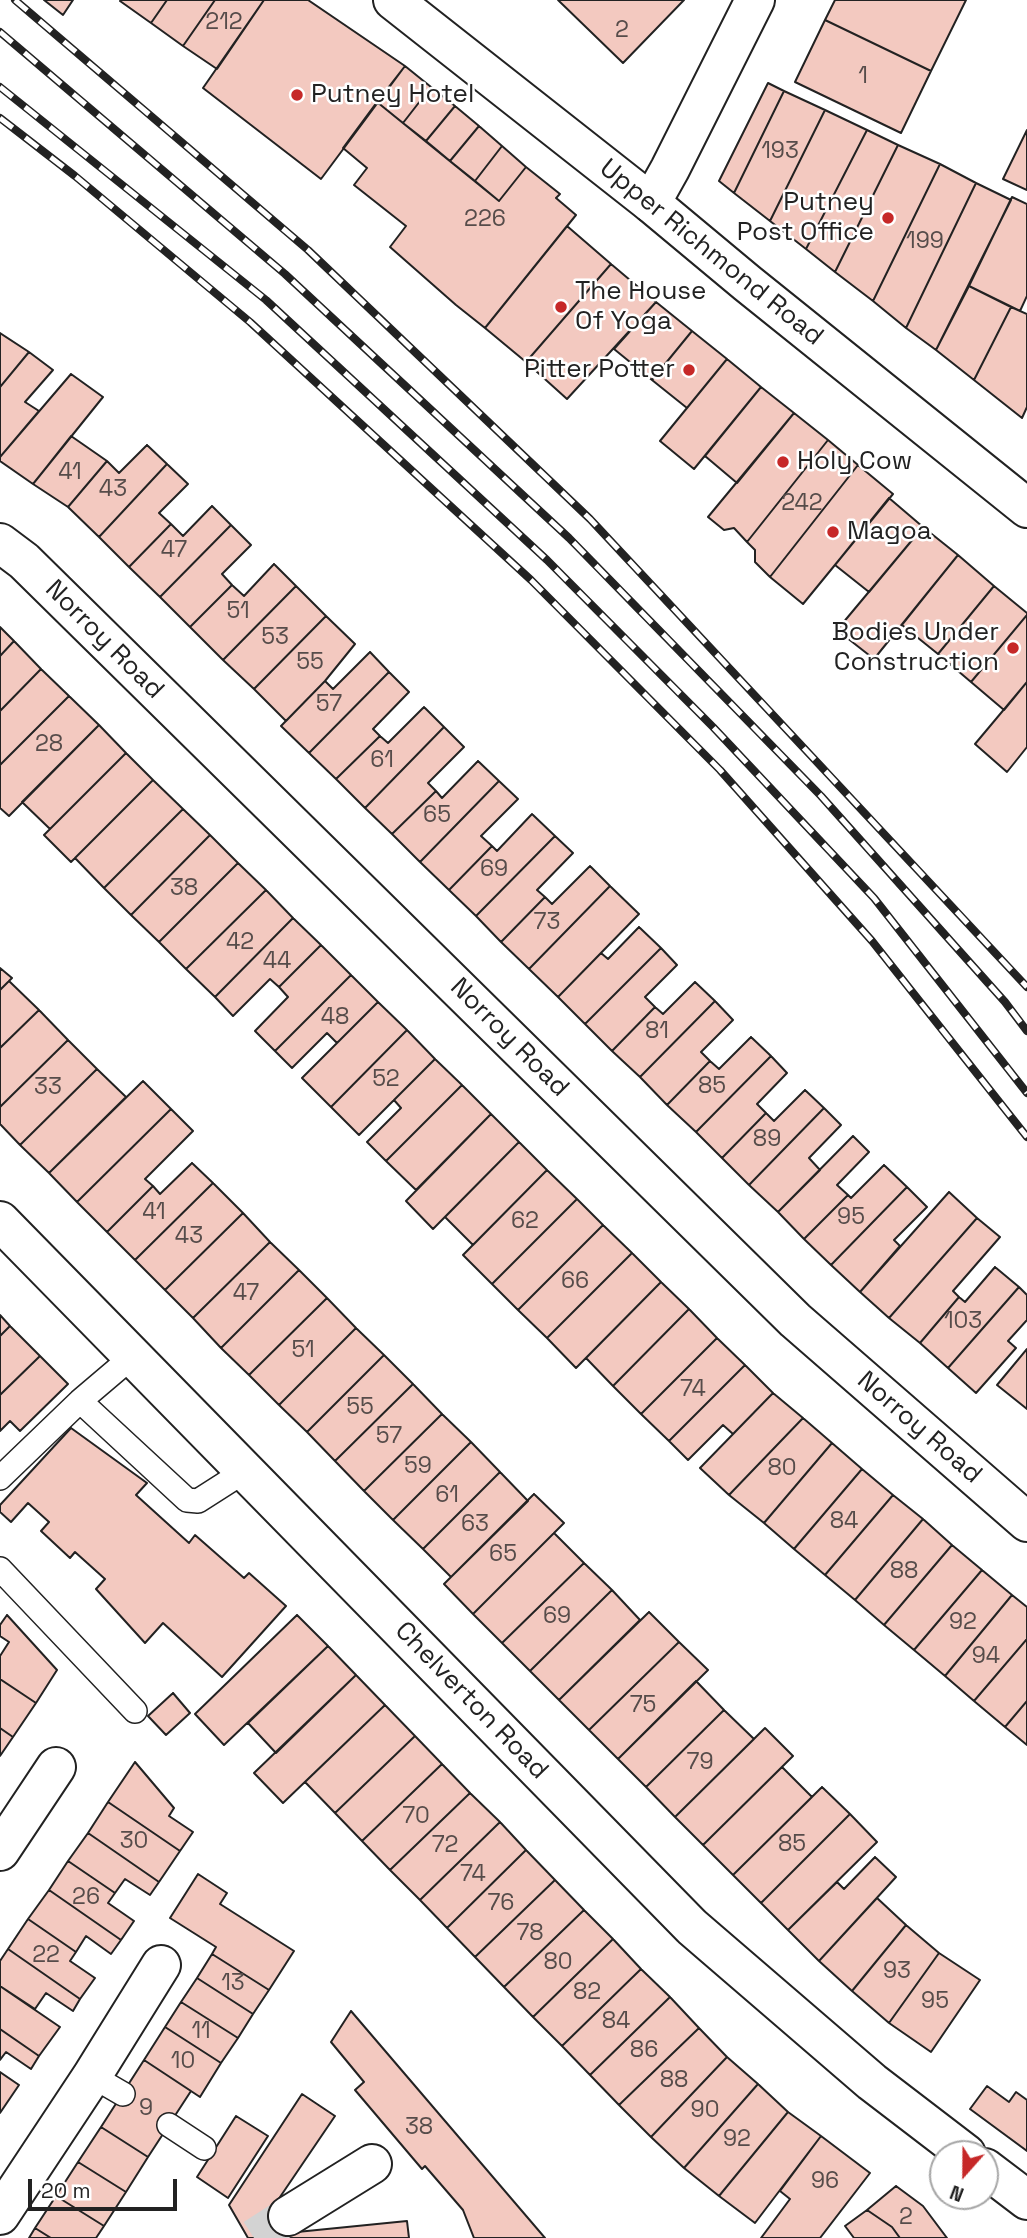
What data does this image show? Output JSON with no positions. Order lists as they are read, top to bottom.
{
  "streets": {
    "main road": ["Upper Richmond Road", "Norroy Road", "Chelverton Road"]
  },
  "places": [
    "Putney Hotel",
    "Putney Post Office",
    "The House Of Yoga",
    "Pitter Potter",
    "Holy Cow",
    "Magoa",
    "Bodies Under Construction"
  ],
  "house_numbers": [
    "212",
    "2",
    "1",
    "193",
    "226",
    "199",
    "41",
    "43",
    "242",
    "47",
    "51",
    "53",
    "55",
    "57",
    "28",
    "61",
    "65",
    "69",
    "38",
    "73",
    "42",
    "44",
    "48",
    "81",
    "52",
    "85",
    "33",
    "89",
    "41",
    "95",
    "62",
    "43",
    "66",
    "47",
    "103",
    "51",
    "74",
    "55",
    "57",
    "59",
    "80",
    "61",
    "84",
    "63",
    "65",
    "88",
    "69",
    "92",
    "94",
    "75",
    "79",
    "70",
    "30",
    "85",
    "72",
    "74",
    "26",
    "76",
    "78",
    "22",
    "80",
    "93",
    "13",
    "82",
    "95",
    "84",
    "11",
    "86",
    "10",
    "88",
    "9",
    "90",
    "38",
    "92",
    "96",
    "2"
  ],
  "scale_bar": "20 m",
  "north": "bottom"
}
